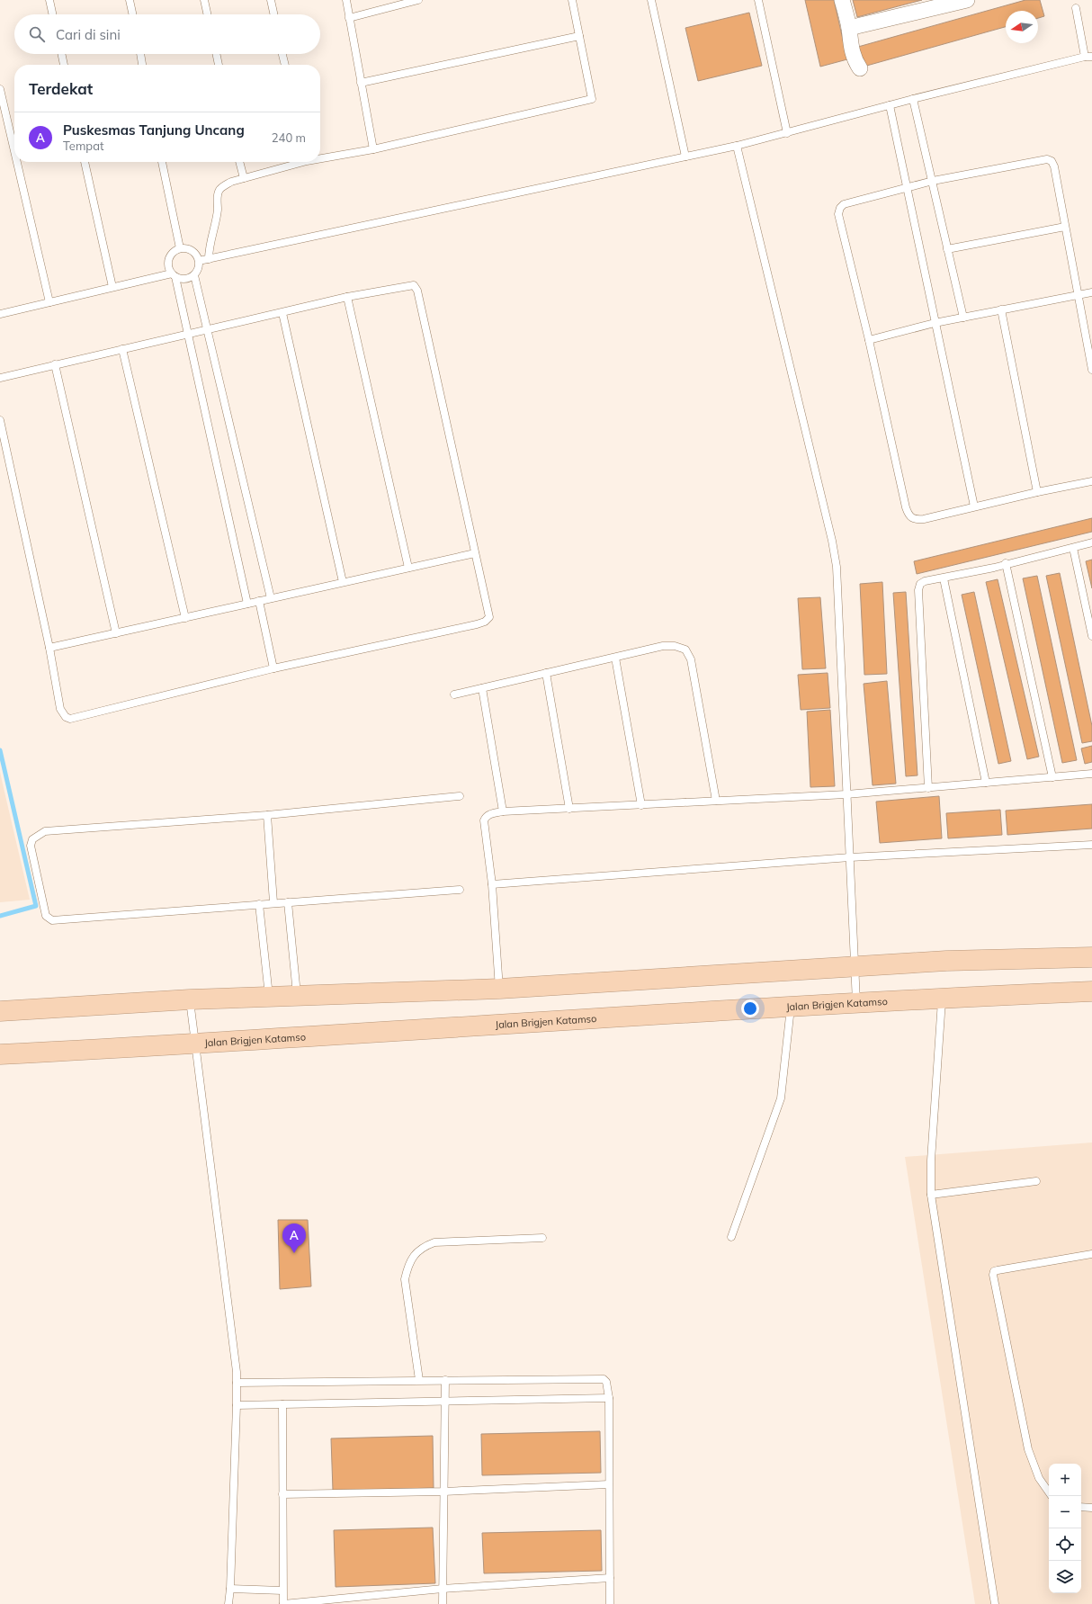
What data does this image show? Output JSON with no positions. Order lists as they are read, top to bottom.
{
  "streets": {
    "highway": ["Jalan Brigjen Katamso"]
  },
  "north": "left",
  "page": {
    "search": "Cari di sini",
    "heading": "Terdekat",
    "list": [
      {
        "mark": "A",
        "name": "Puskesmas Tanjung Uncang",
        "note": "Tempat",
        "value": "240 m"
      }
    ],
    "pins": "A",
    "map_buttons": ["+", "−"]
  }
}
